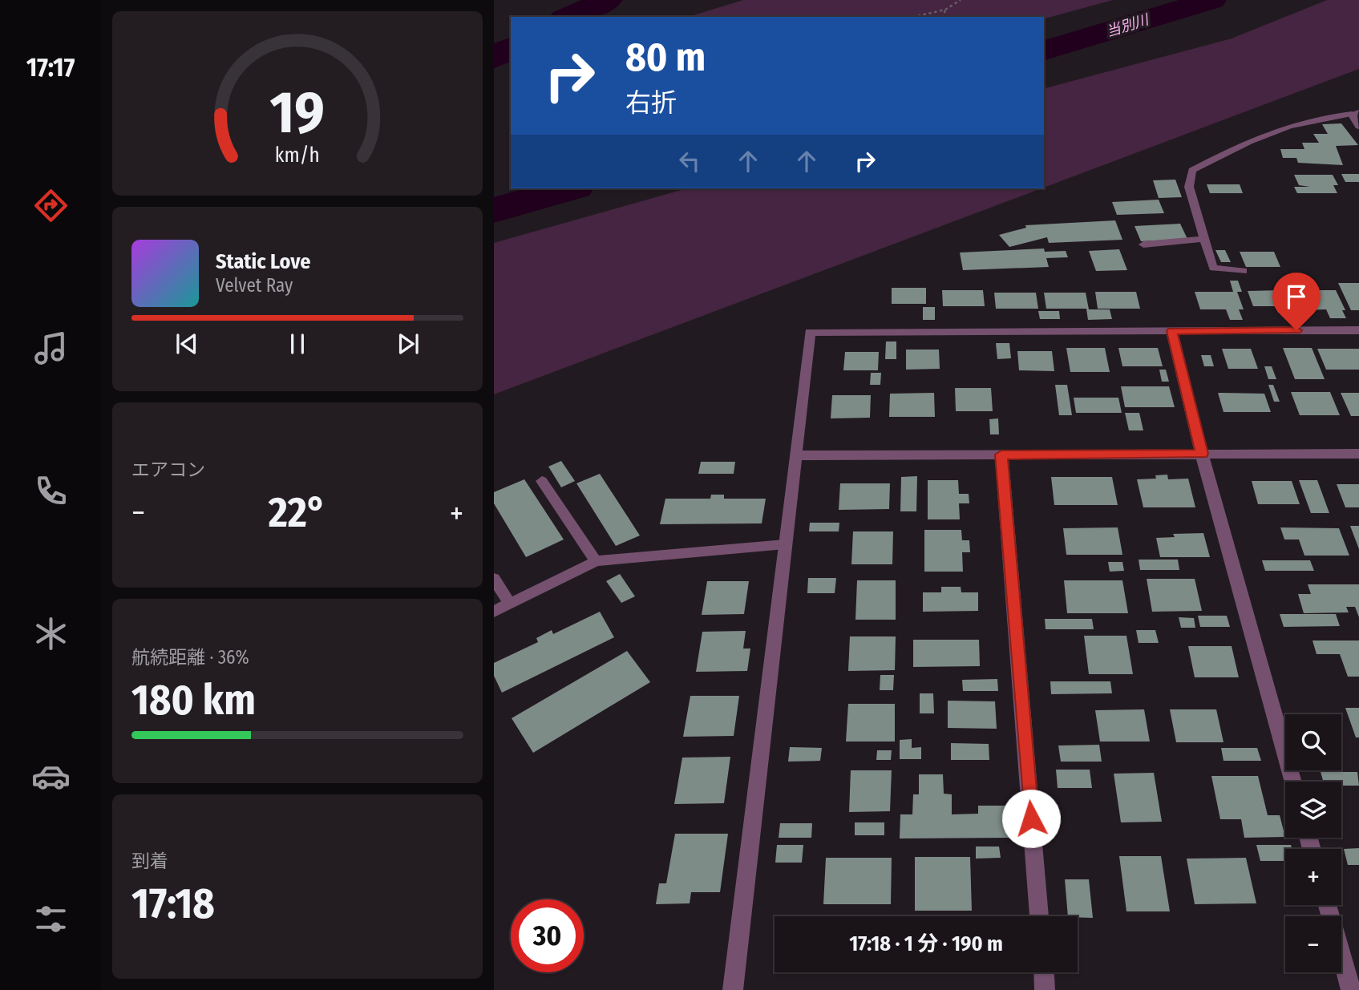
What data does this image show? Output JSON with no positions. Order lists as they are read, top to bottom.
{
  "water": ["当別川"],
  "page": {
    "tabs": "17:17",
    "turn": ["80 m", "右折"],
    "song": ["Static Love", "Velvet Ray"],
    "tile": [
      "エアコン",
      ["航続距離 · 36%", "180 km"],
      ["到着", "17:18"]
    ],
    "heat": ["−", "22°", "+"],
    "map_buttons": ["+", "−"],
    "limit": "30",
    "trip": "17:18 · 1 分 · 190 m",
    "gauge": ["19", "km/h"]
  }
}
